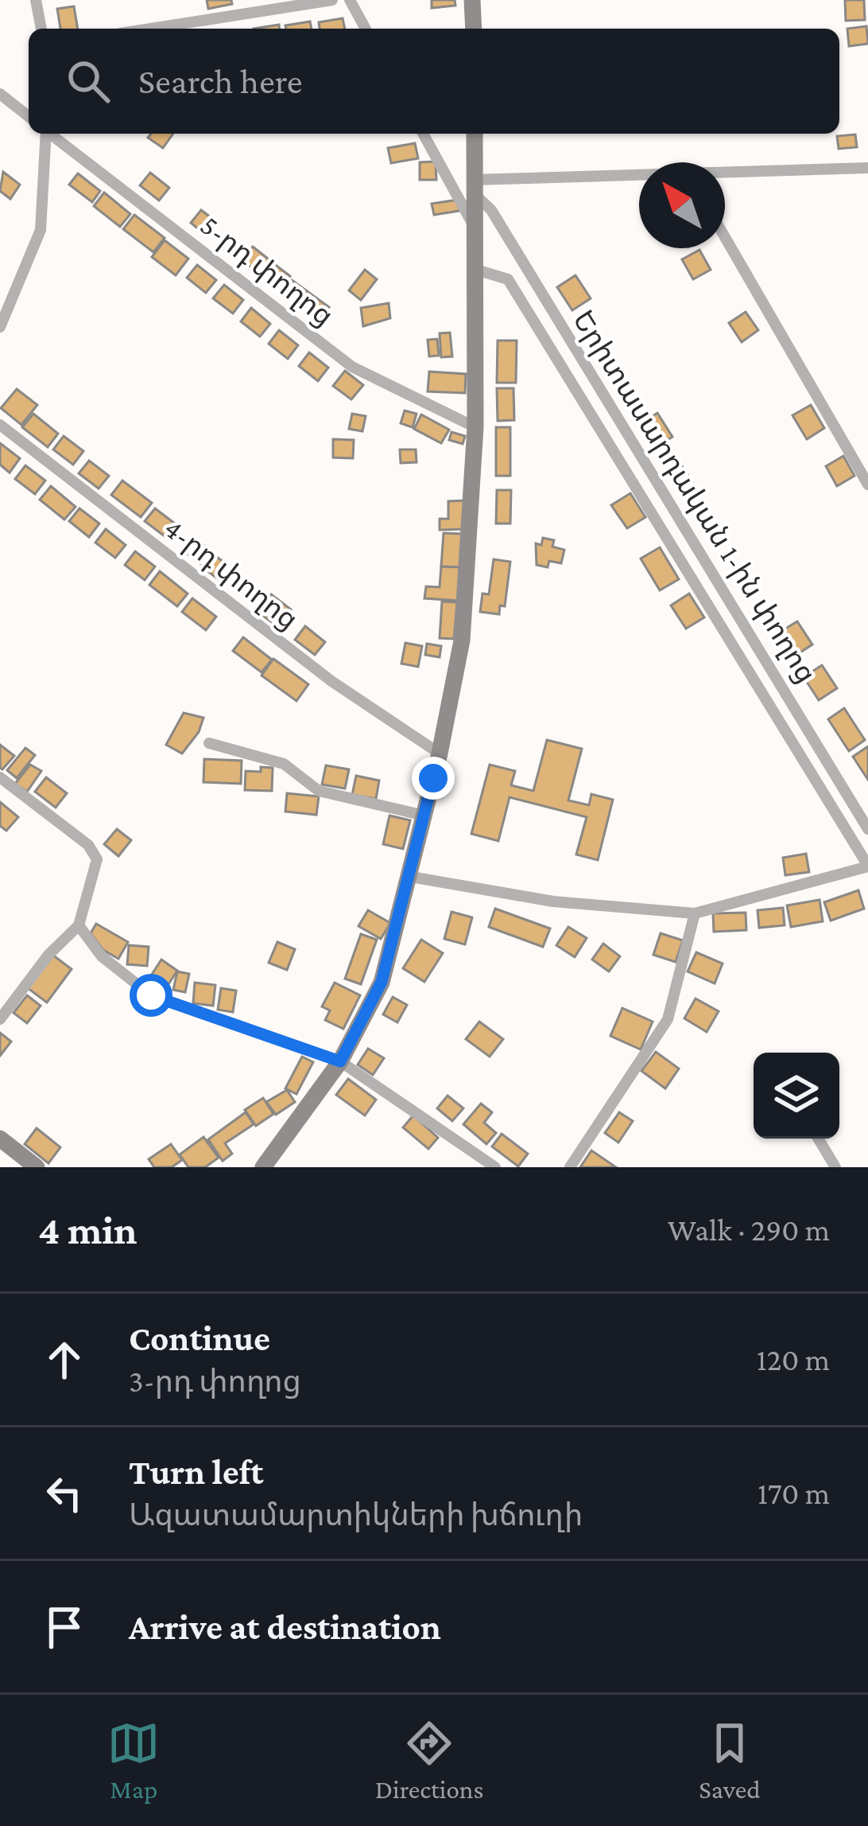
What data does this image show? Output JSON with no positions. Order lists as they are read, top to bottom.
{
  "streets": {
    "street": ["5-րդ փողոց", "Երիտասարդական 1-ին փողոց", "4-րդ փողոց"]
  },
  "north": "top left",
  "page": {
    "search": "Search here",
    "heading": ["4 min", "Walk · 290 m"],
    "list": [
      ["Continue", "3-րդ փողոց", "120 m"],
      ["Turn left", "Ազատամարտիկների խճուղի", "170 m"],
      "Arrive at destination"
    ],
    "nav": ["Map", "Directions", "Saved"]
  }
}
